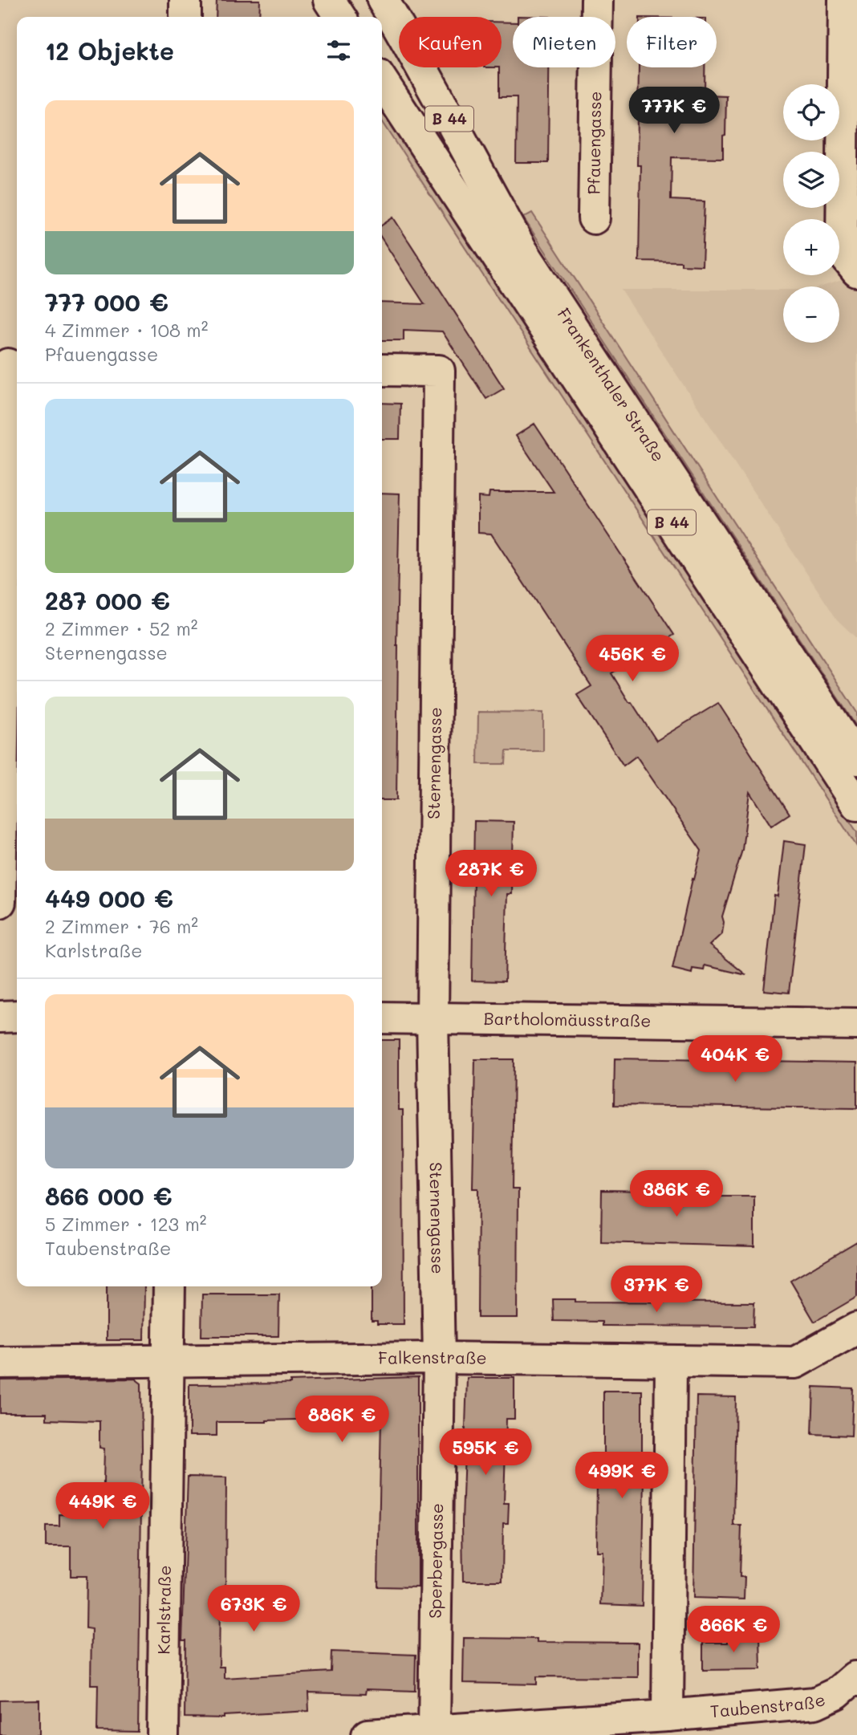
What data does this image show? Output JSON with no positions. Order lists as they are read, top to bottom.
{
  "streets": {
    "street": [
      "B 44",
      "Pfauengasse",
      "Frankenthaler Straße",
      "Sternengasse",
      "Bartholomäusstraße",
      "Falkenstraße",
      "Sperbergasse",
      "Karlstraße",
      "Taubenstraße"
    ]
  },
  "crossings": [
    ["Sternengasse", "Bartholomäusstraße"],
    ["Sternengasse", "Falkenstraße"],
    ["Sternengasse", "Sperbergasse"],
    ["Falkenstraße", "Sperbergasse"],
    ["Falkenstraße", "Karlstraße"],
    ["Sperbergasse", "Taubenstraße"]
  ],
  "page": {
    "chip": ["Kaufen", "Mieten", "Filter"],
    "heading": "12 Objekte",
    "map_buttons": ["+", "−"],
    "list": [
      {
        "name": "777 000 €",
        "note": "4 Zimmer · 108 m² · Pfauengasse"
      },
      {
        "name": "287 000 €",
        "note": "2 Zimmer · 52 m² · Sternengasse"
      },
      {
        "name": "449 000 €",
        "note": "2 Zimmer · 76 m² · Karlstraße"
      },
      {
        "name": "866 000 €",
        "note": "5 Zimmer · 123 m² · Taubenstraße"
      }
    ],
    "price": [
      "777K €",
      "456K €",
      "287K €",
      "404K €",
      "386K €",
      "377K €",
      "886K €",
      "595K €",
      "499K €",
      "449K €",
      "673K €",
      "866K €"
    ]
  }
}
